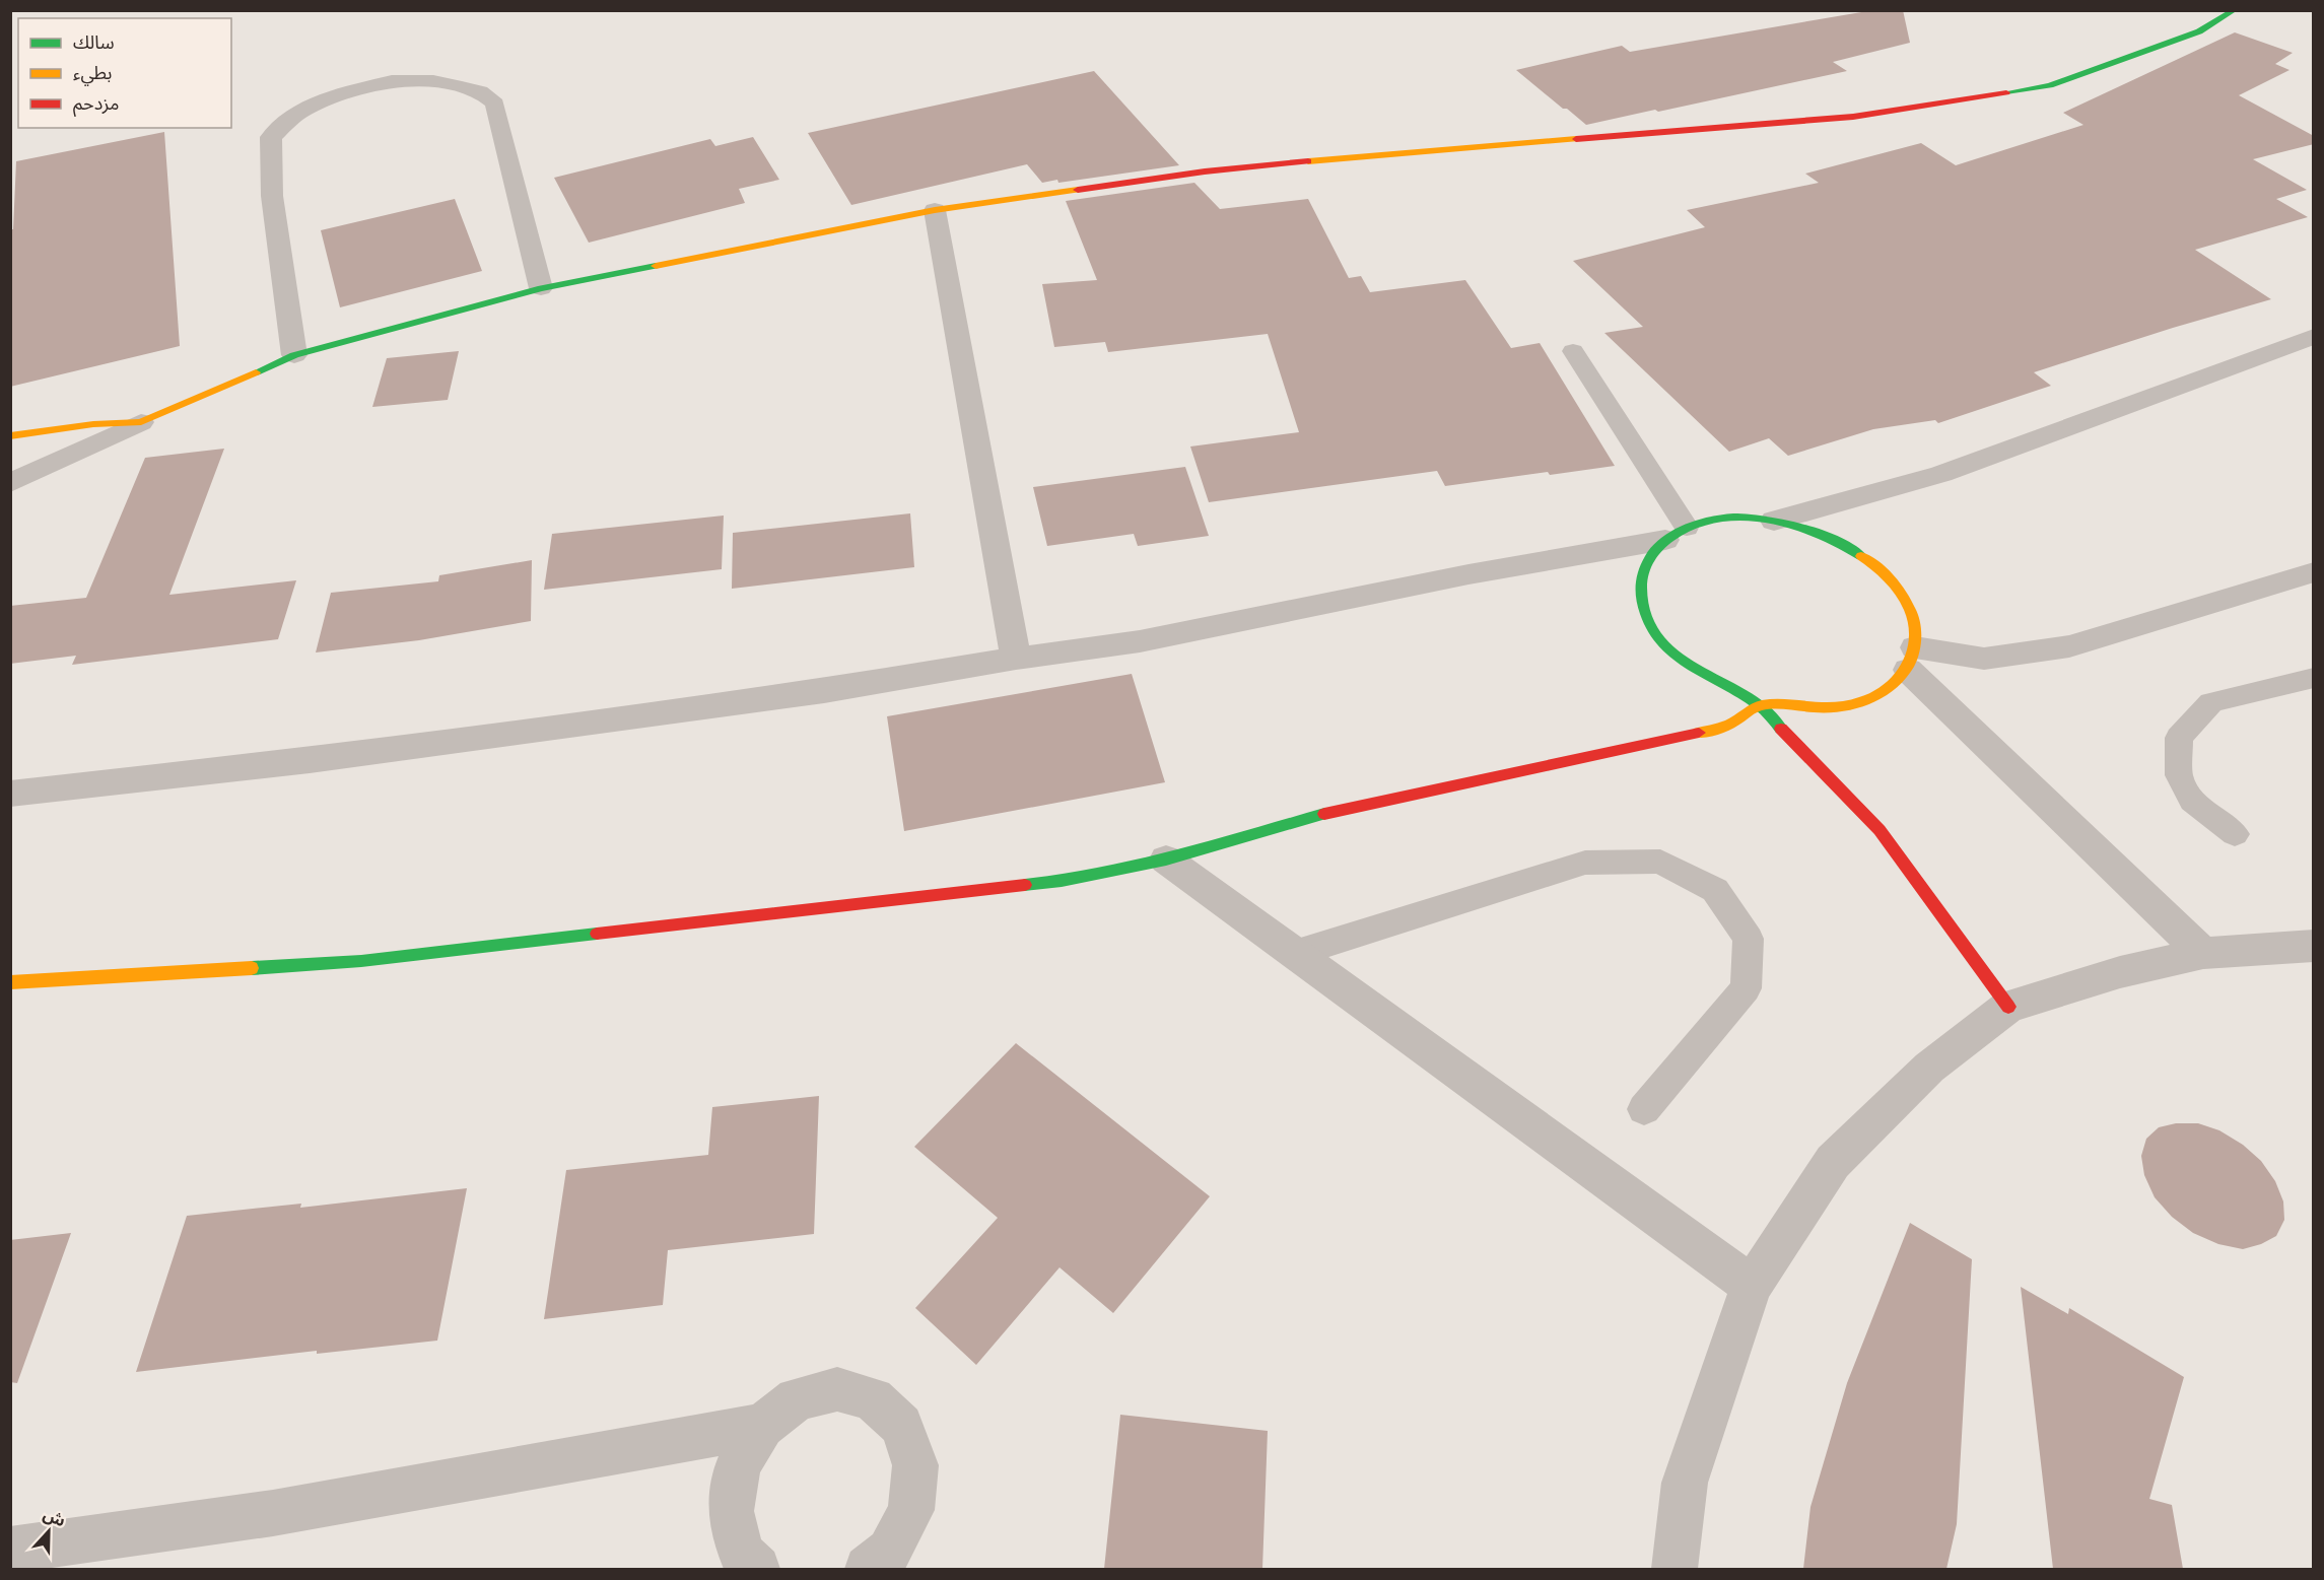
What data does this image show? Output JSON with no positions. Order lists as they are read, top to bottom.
{
  "legend": ["سالك", "بطيء", "مزدحم"],
  "north": "top"
}
